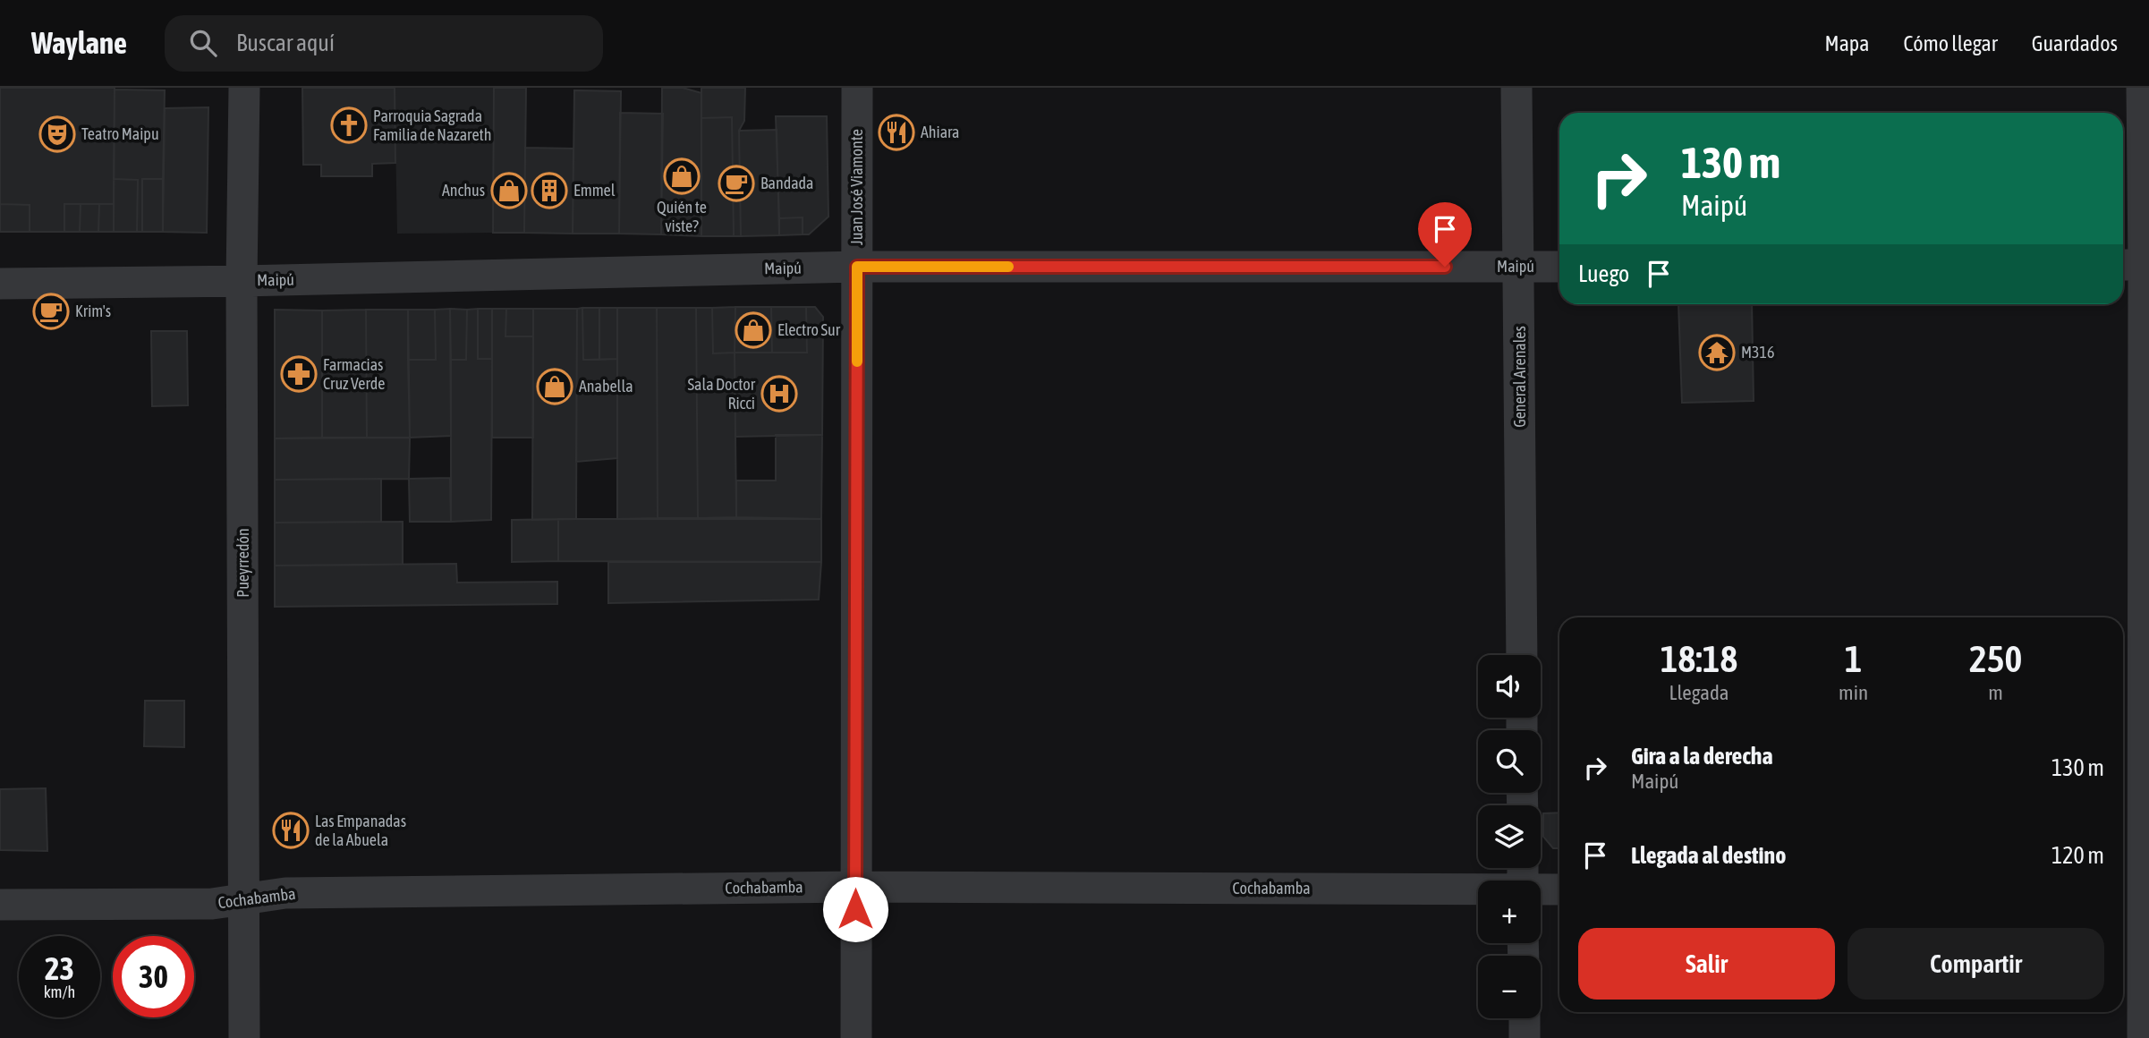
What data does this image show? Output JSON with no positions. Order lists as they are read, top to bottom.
{
  "streets": {
    "street": [
      "Juan José Viamonte",
      "Maipú",
      "General Arenales",
      "Pueyrredón",
      "Cochabamba"
    ]
  },
  "crossings": [
    ["Juan José Viamonte", "Maipú"],
    ["Juan José Viamonte", "Cochabamba"],
    ["Maipú", "General Arenales"],
    ["Maipú", "Pueyrredón"],
    ["Pueyrredón", "Cochabamba"]
  ],
  "places": {
    "church": ["Parroquia Sagrada Familia de Nazareth"],
    "restaurant": ["Ahiara", "Las Empanadas de la Abuela"],
    "theatre": ["Teatro Maipu"],
    "shop": [
      "Quién te viste?",
      "Anchus",
      "Electro Sur",
      "Anabella"
    ],
    "cafe": ["Bandada", "Krim's"],
    "building": ["Emmel"],
    "temple": ["M316"],
    "pharmacy": ["Farmacias Cruz Verde"],
    "hospital": ["Sala Doctor Ricci"]
  },
  "page": {
    "header": "Waylane",
    "search": "Buscar aquí",
    "nav": ["Mapa", "Cómo llegar", "Guardados"],
    "turn": ["130 m", "Maipú"],
    "then": "Luego",
    "eta": [
      "18:18",
      "Llegada",
      "1",
      "min",
      "250",
      "m"
    ],
    "map_buttons": ["+", "−"],
    "list": [
      {
        "name": "Gira a la derecha",
        "note": "Maipú",
        "value": "130 m"
      },
      {
        "name": "Llegada al destino",
        "value": "120 m"
      }
    ],
    "buttons": ["Salir", "Compartir"],
    "speed": "23 km/h",
    "limit": "30"
  }
}
